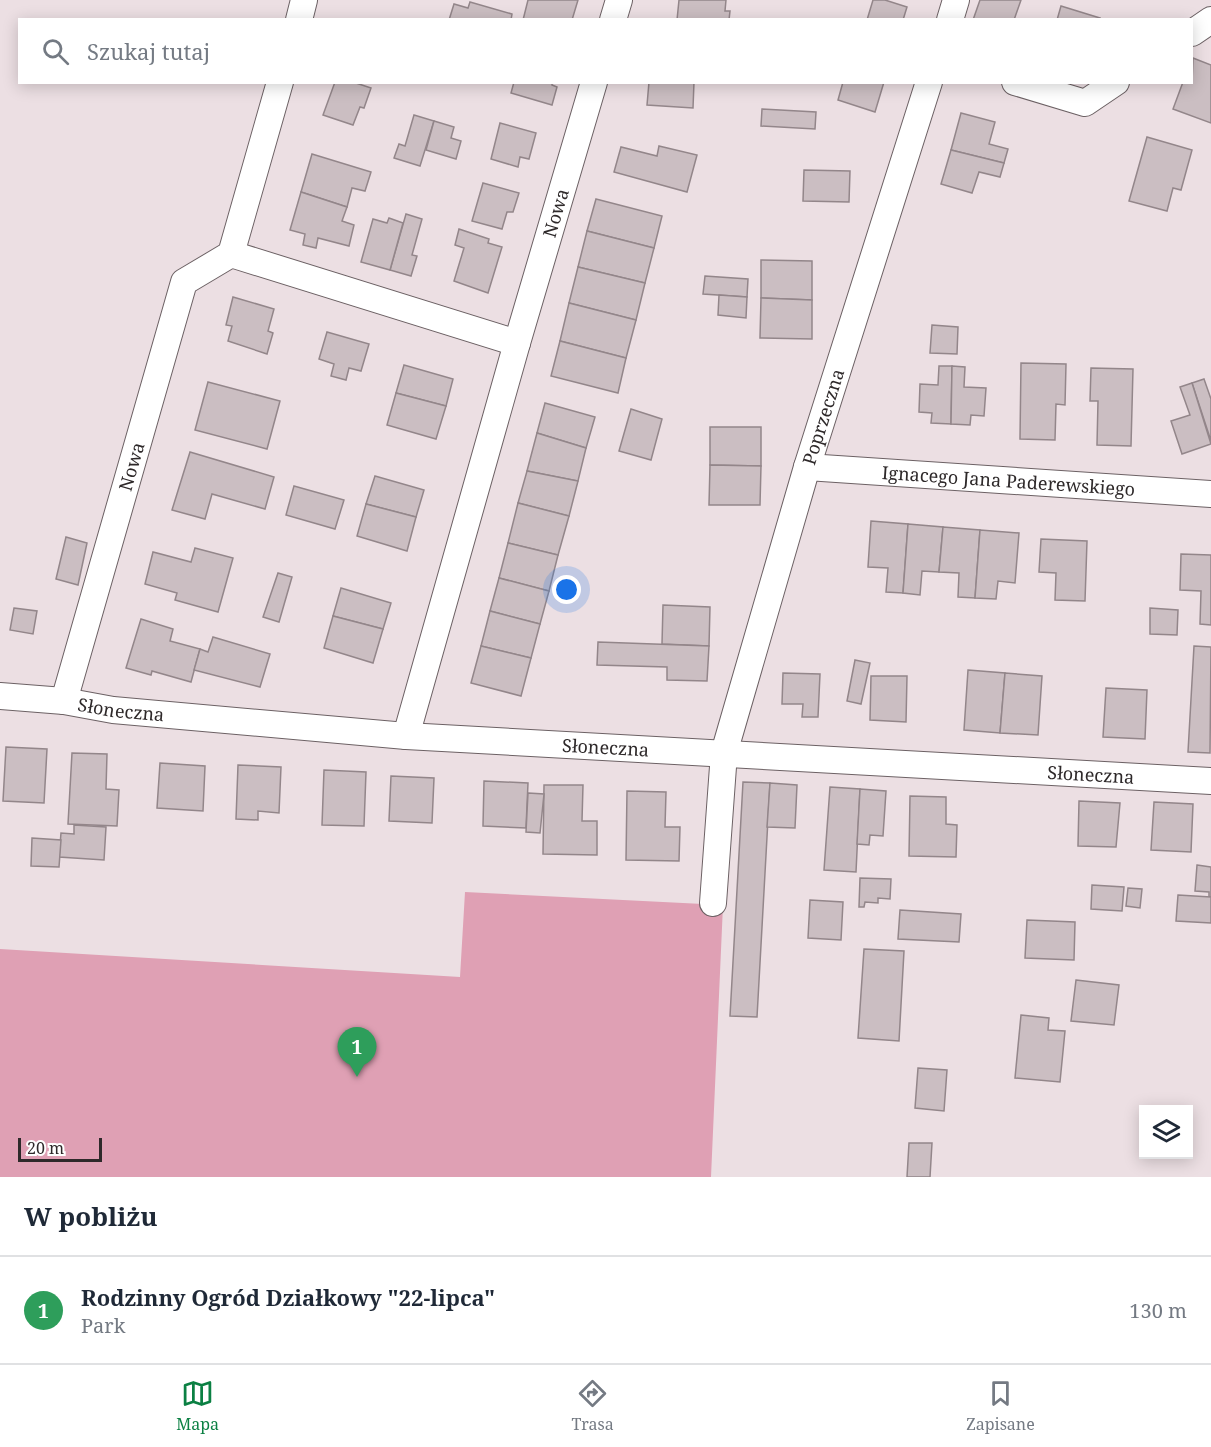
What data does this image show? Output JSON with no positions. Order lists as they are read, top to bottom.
{
  "streets": {
    "street": [
      "Nowa",
      "Poprzeczna",
      "Ignacego Jana Paderewskiego",
      "Słoneczna"
    ]
  },
  "crossings": [
    ["Nowa", "Słoneczna"],
    ["Poprzeczna", "Ignacego Jana Paderewskiego"],
    ["Poprzeczna", "Słoneczna"]
  ],
  "scale_bar": "20 m",
  "page": {
    "search": "Szukaj tutaj",
    "pins": "1",
    "scale": "20 m",
    "heading": "W pobliżu",
    "list": [
      {
        "mark": "1",
        "name": "Rodzinny Ogród Działkowy \"22-lipca\"",
        "note": "Park",
        "value": "130 m"
      }
    ],
    "nav": ["Mapa", "Trasa", "Zapisane"]
  }
}
